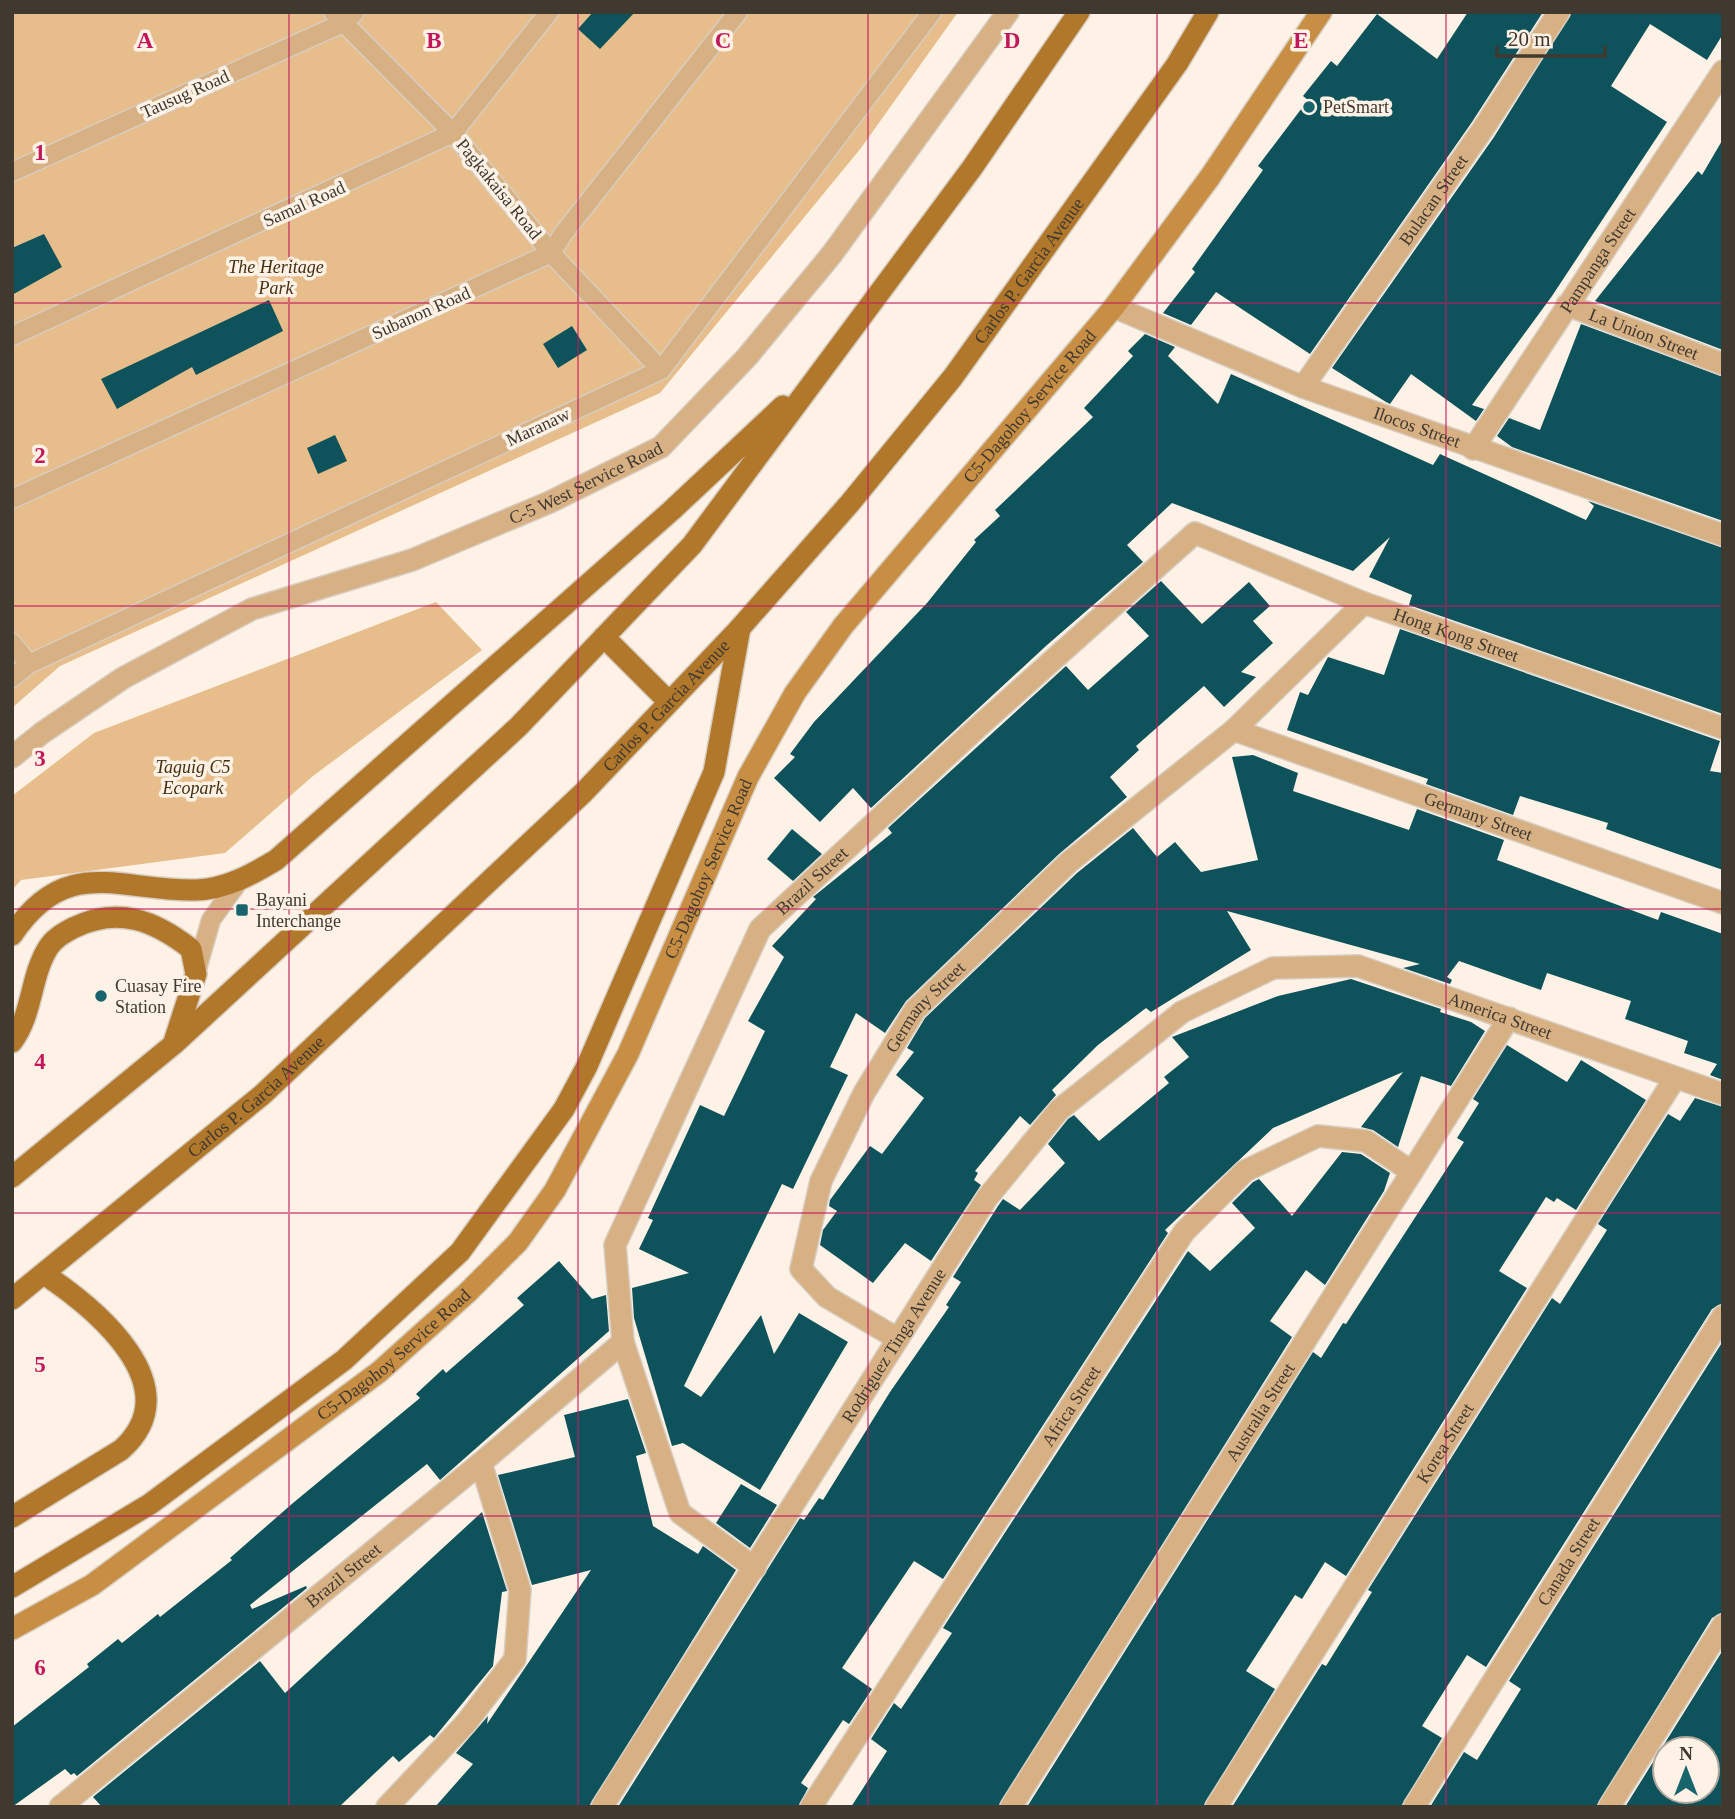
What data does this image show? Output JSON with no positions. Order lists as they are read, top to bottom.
{
  "streets": {
    "main road": ["Carlos P. Garcia Avenue", "C5-Dagohoy Service Road"],
    "street": [
      "Bulacan Street",
      "Pampanga Street",
      "La Union Street",
      "Ilocos Street",
      "C-5 West Service Road",
      "Hong Kong Street",
      "Germany Street",
      "Brazil Street",
      "America Street",
      "Rodriguez Tinga Avenue",
      "Africa Street",
      "Australia Street",
      "Korea Street",
      "Canada Street"
    ],
    "lane": [
      "Tausug Road",
      "Pagkakaisa Road",
      "Samal Road",
      "Subanon Road",
      "Maranaw"
    ]
  },
  "crossings": [
    ["Tausug Road", "Pagkakaisa Road"],
    ["Pagkakaisa Road", "Samal Road"],
    ["Pagkakaisa Road", "Subanon Road"],
    ["Pagkakaisa Road", "Maranaw"],
    ["Bulacan Street", "Ilocos Street"],
    ["Pampanga Street", "La Union Street"],
    ["Pampanga Street", "Ilocos Street"],
    ["C5-Dagohoy Service Road", "Ilocos Street"],
    ["Hong Kong Street", "Germany Street"],
    ["Hong Kong Street", "Brazil Street"],
    ["Germany Street", "Rodriguez Tinga Avenue"],
    ["Brazil Street", "Rodriguez Tinga Avenue"],
    ["America Street", "Rodriguez Tinga Avenue"],
    ["America Street", "Australia Street"],
    ["America Street", "Korea Street"],
    ["Africa Street", "Australia Street"]
  ],
  "parks": ["The Heritage Park", "Taguig C5 Ecopark"],
  "places": {
    "other": ["PetSmart", "Cuasay Fire Station"],
    "transit": ["Bayani Interchange"]
  },
  "scale_bar": "20 m",
  "north": "top",
  "grid": {
    "columns": [
      "A",
      "B",
      "C",
      "D",
      "E"
    ],
    "rows": [
      "1",
      "2",
      "3",
      "4",
      "5",
      "6"
    ]
  }
}
